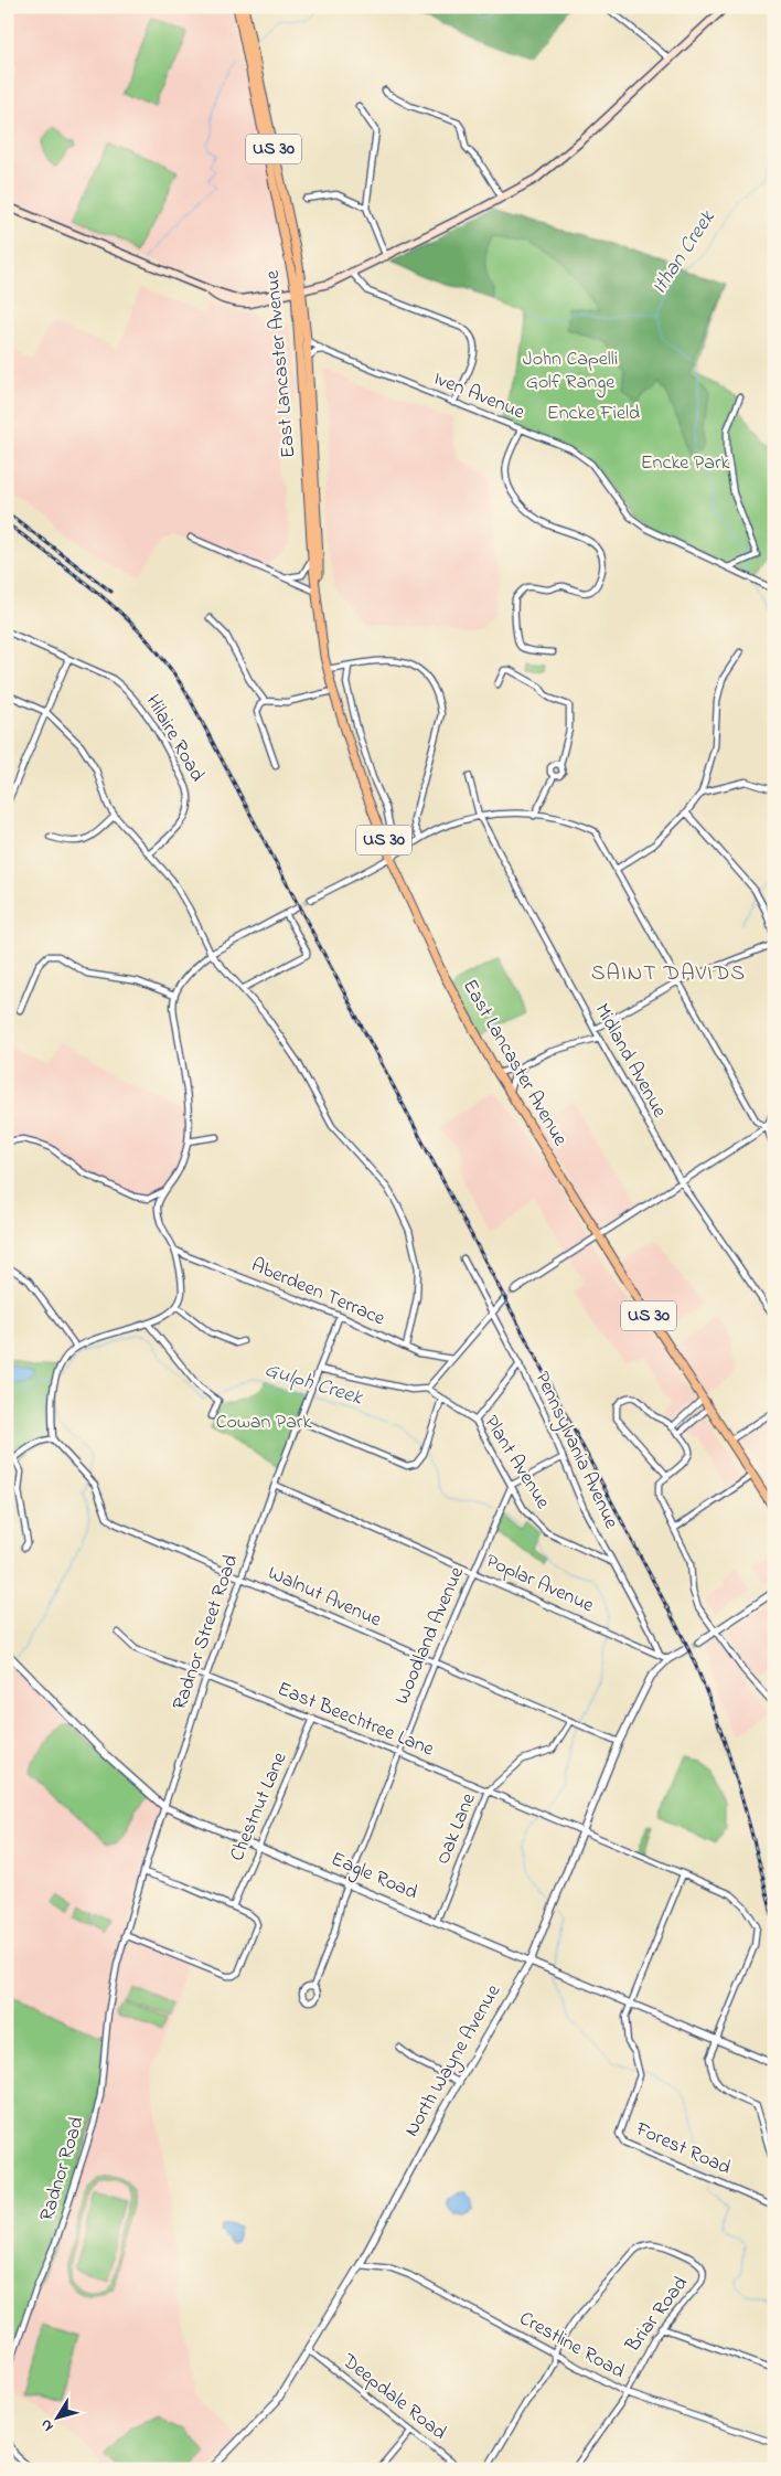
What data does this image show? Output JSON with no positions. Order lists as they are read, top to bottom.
{
  "streets": {
    "highway": ["US 30", "East Lancaster Avenue"],
    "street": [
      "Iven Avenue",
      "Hilaire Road",
      "Midland Avenue",
      "Aberdeen Terrace",
      "Pennsylvania Avenue",
      "Plant Avenue",
      "Poplar Avenue",
      "Walnut Avenue",
      "Radnor Street Road",
      "Woodland Avenue",
      "East Beechtree Lane",
      "Chestnut Lane",
      "Oak Lane",
      "Eagle Road",
      "North Wayne Avenue",
      "Forest Road",
      "Radnor Road",
      "Briar Road",
      "Crestline Road",
      "Deepdale Road"
    ]
  },
  "crossings": [
    ["East Lancaster Avenue", "Iven Avenue"],
    ["Aberdeen Terrace", "Radnor Street Road"],
    ["Pennsylvania Avenue", "Plant Avenue"],
    ["Pennsylvania Avenue", "Poplar Avenue"],
    ["Plant Avenue", "Woodland Avenue"],
    ["Poplar Avenue", "Radnor Street Road"],
    ["Poplar Avenue", "Woodland Avenue"],
    ["Poplar Avenue", "North Wayne Avenue"],
    ["Walnut Avenue", "Radnor Street Road"],
    ["Walnut Avenue", "Woodland Avenue"],
    ["Walnut Avenue", "Oak Lane"],
    ["Walnut Avenue", "North Wayne Avenue"],
    ["Radnor Street Road", "East Beechtree Lane"],
    ["Radnor Street Road", "Eagle Road"],
    ["Radnor Street Road", "Radnor Road"],
    ["Woodland Avenue", "East Beechtree Lane"],
    ["Woodland Avenue", "Eagle Road"],
    ["East Beechtree Lane", "Chestnut Lane"],
    ["East Beechtree Lane", "Oak Lane"],
    ["East Beechtree Lane", "Eagle Road"],
    ["East Beechtree Lane", "North Wayne Avenue"],
    ["East Beechtree Lane", "Forest Road"],
    ["Chestnut Lane", "Eagle Road"],
    ["Oak Lane", "Eagle Road"],
    ["Eagle Road", "North Wayne Avenue"],
    ["Eagle Road", "Forest Road"],
    ["North Wayne Avenue", "Crestline Road"],
    ["North Wayne Avenue", "Deepdale Road"],
    ["Briar Road", "Crestline Road"]
  ],
  "districts": ["SAINT DAVIDS"],
  "water": ["Ithan Creek", "Gulph Creek"],
  "parks": [
    "John Capelli Golf Range",
    "Encke Field",
    "Encke Park",
    "Cowan Park"
  ],
  "north": "bottom left"
}
